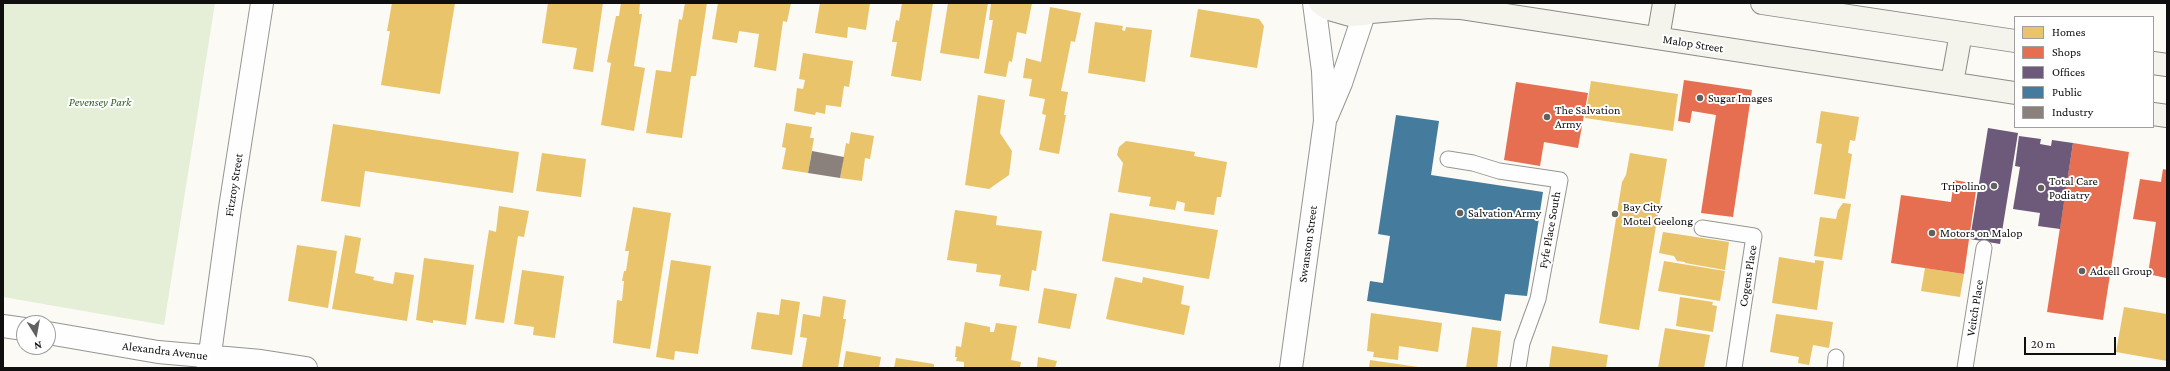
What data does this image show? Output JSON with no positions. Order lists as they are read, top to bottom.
{
  "streets": {
    "street": [
      "Malop Street",
      "Fitzroy Street",
      "Swanston Street",
      "Alexandra Avenue"
    ],
    "lane": ["Fyfe Place South", "Cogens Place", "Veitch Place"]
  },
  "crossings": [
    ["Malop Street", "Swanston Street"],
    ["Fitzroy Street", "Alexandra Avenue"]
  ],
  "parks": ["Pevensey Park"],
  "places": [
    "Sugar Images",
    "The Salvation Army",
    "Tripolino",
    "Total Care Podiatry",
    "Salvation Army",
    "Bay City Motel Geelong",
    "Motors on Malop",
    "Adcell Group"
  ],
  "legend": [
    "Homes",
    "Shops",
    "Offices",
    "Public",
    "Industry"
  ],
  "scale_bar": "20 m",
  "north": "bottom"
}
